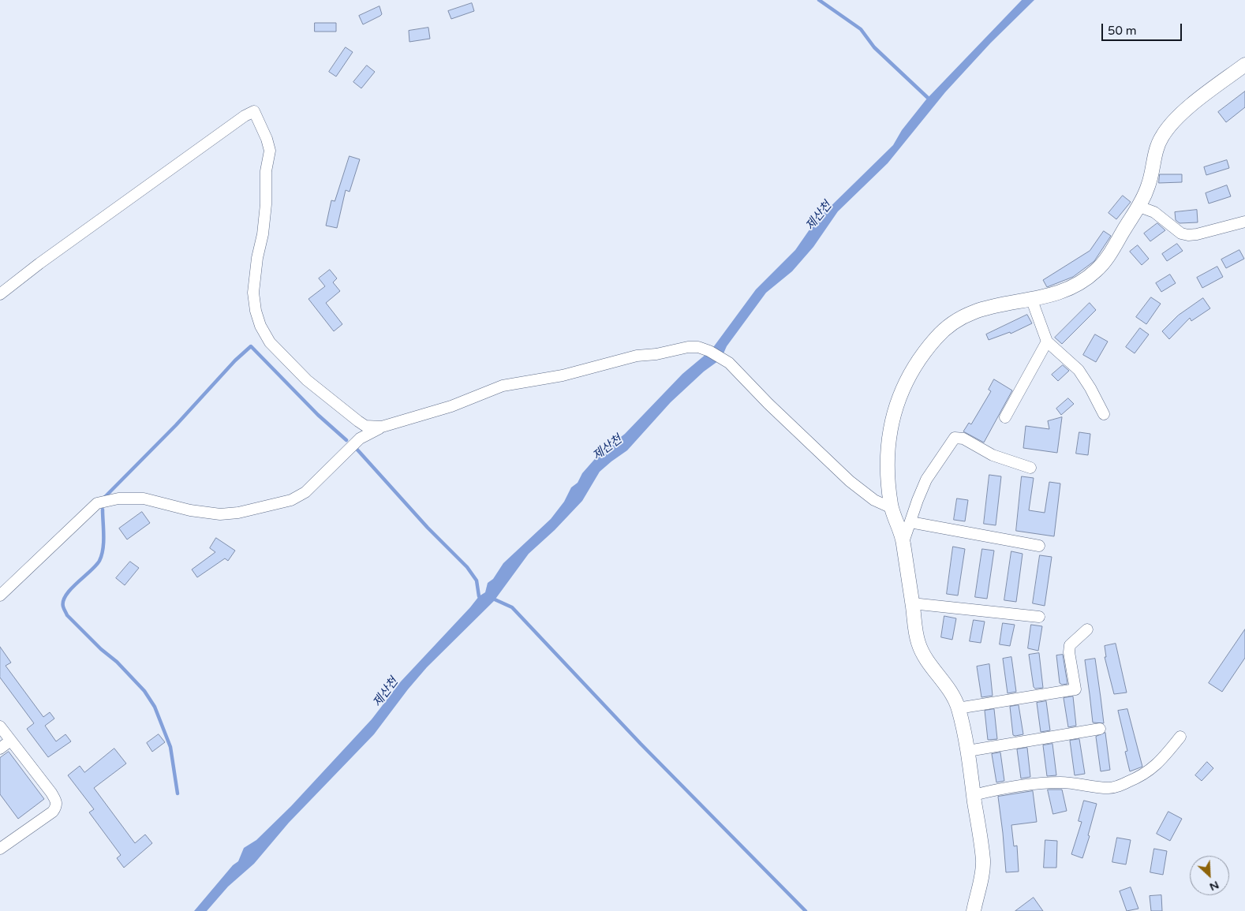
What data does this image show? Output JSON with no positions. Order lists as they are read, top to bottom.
{
  "water": ["제산천"],
  "scale_bar": "50 m",
  "north": "bottom right"
}
